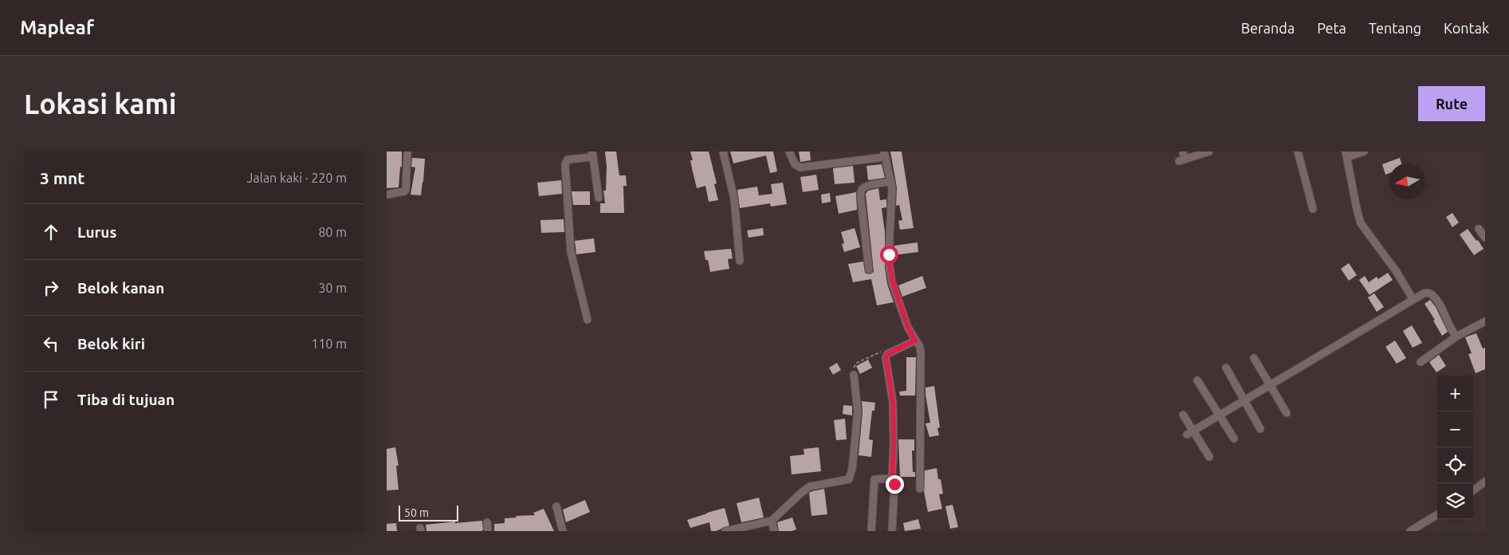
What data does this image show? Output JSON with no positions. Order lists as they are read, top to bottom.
{
  "scale_bar": "50 m",
  "north": "left",
  "page": {
    "header": "Mapleaf",
    "nav": [
      "Beranda",
      "Peta",
      "Tentang",
      "Kontak"
    ],
    "buttons": "Rute",
    "title": "Lokasi kami",
    "heading": ["3 mnt", "Jalan kaki · 220 m"],
    "list": [
      ["Lurus", "80 m"],
      ["Belok kanan", "30 m"],
      ["Belok kiri", "110 m"],
      "Tiba di tujuan"
    ],
    "map_buttons": ["+", "−"],
    "scale": "50 m"
  }
}
